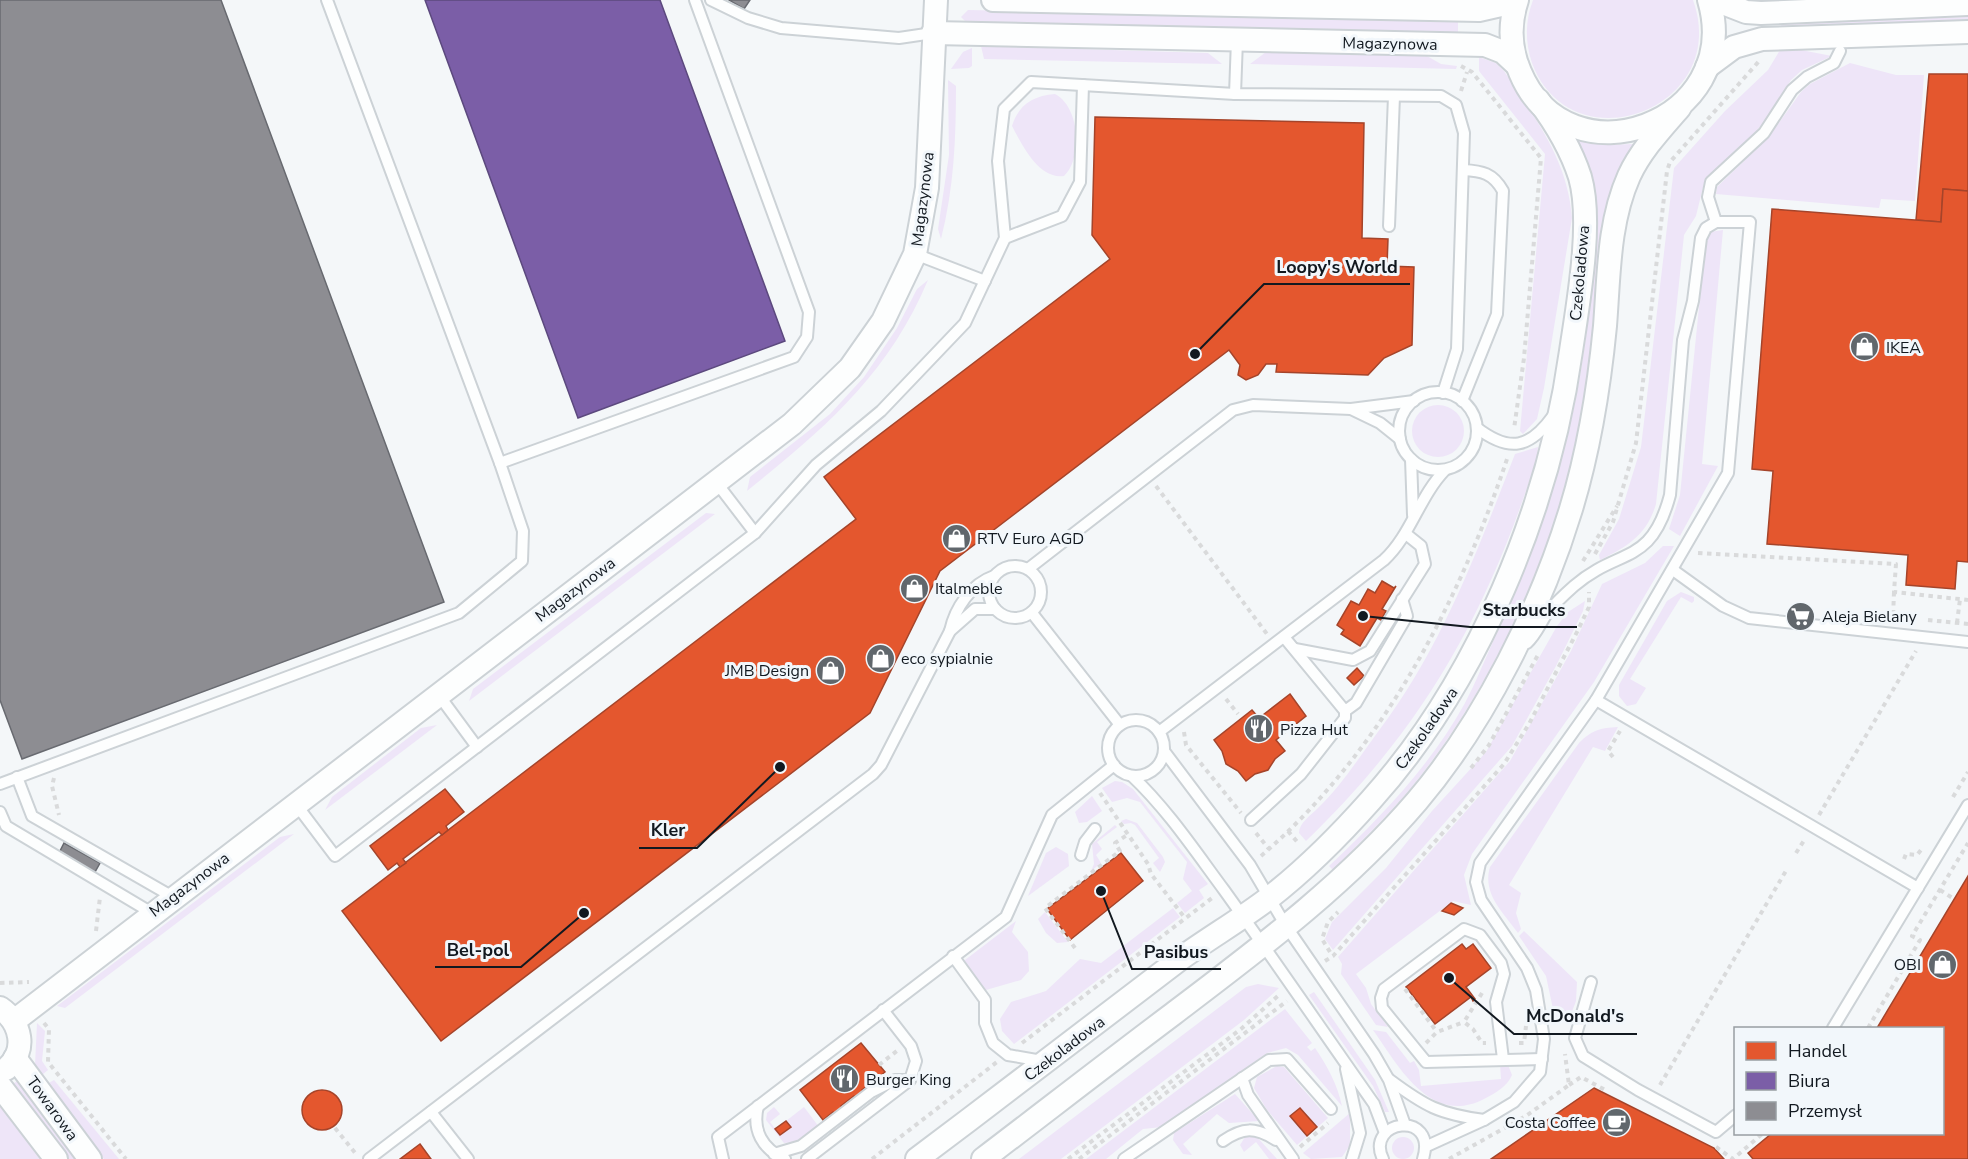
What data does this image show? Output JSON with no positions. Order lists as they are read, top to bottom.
{
  "streets": {
    "street": ["Magazynowa", "Czekoladowa", "Towarowa"]
  },
  "crossings": [
    ["Magazynowa", "Czekoladowa"]
  ],
  "places": {
    "shop": [
      "IKEA",
      "RTV Euro AGD",
      "Italmeble",
      "eco sypialnie",
      "JMB Design",
      "OBI"
    ],
    "other": [
      "Loopy's World",
      "Starbucks",
      "Kler",
      "Pasibus",
      "Bel-pol",
      "McDonald's"
    ],
    "supermarket": ["Aleja Bielany"],
    "restaurant": ["Pizza Hut", "Burger King"],
    "cafe": ["Costa Coffee"]
  },
  "legend": ["Handel", "Biura", "Przemysł"]
}
